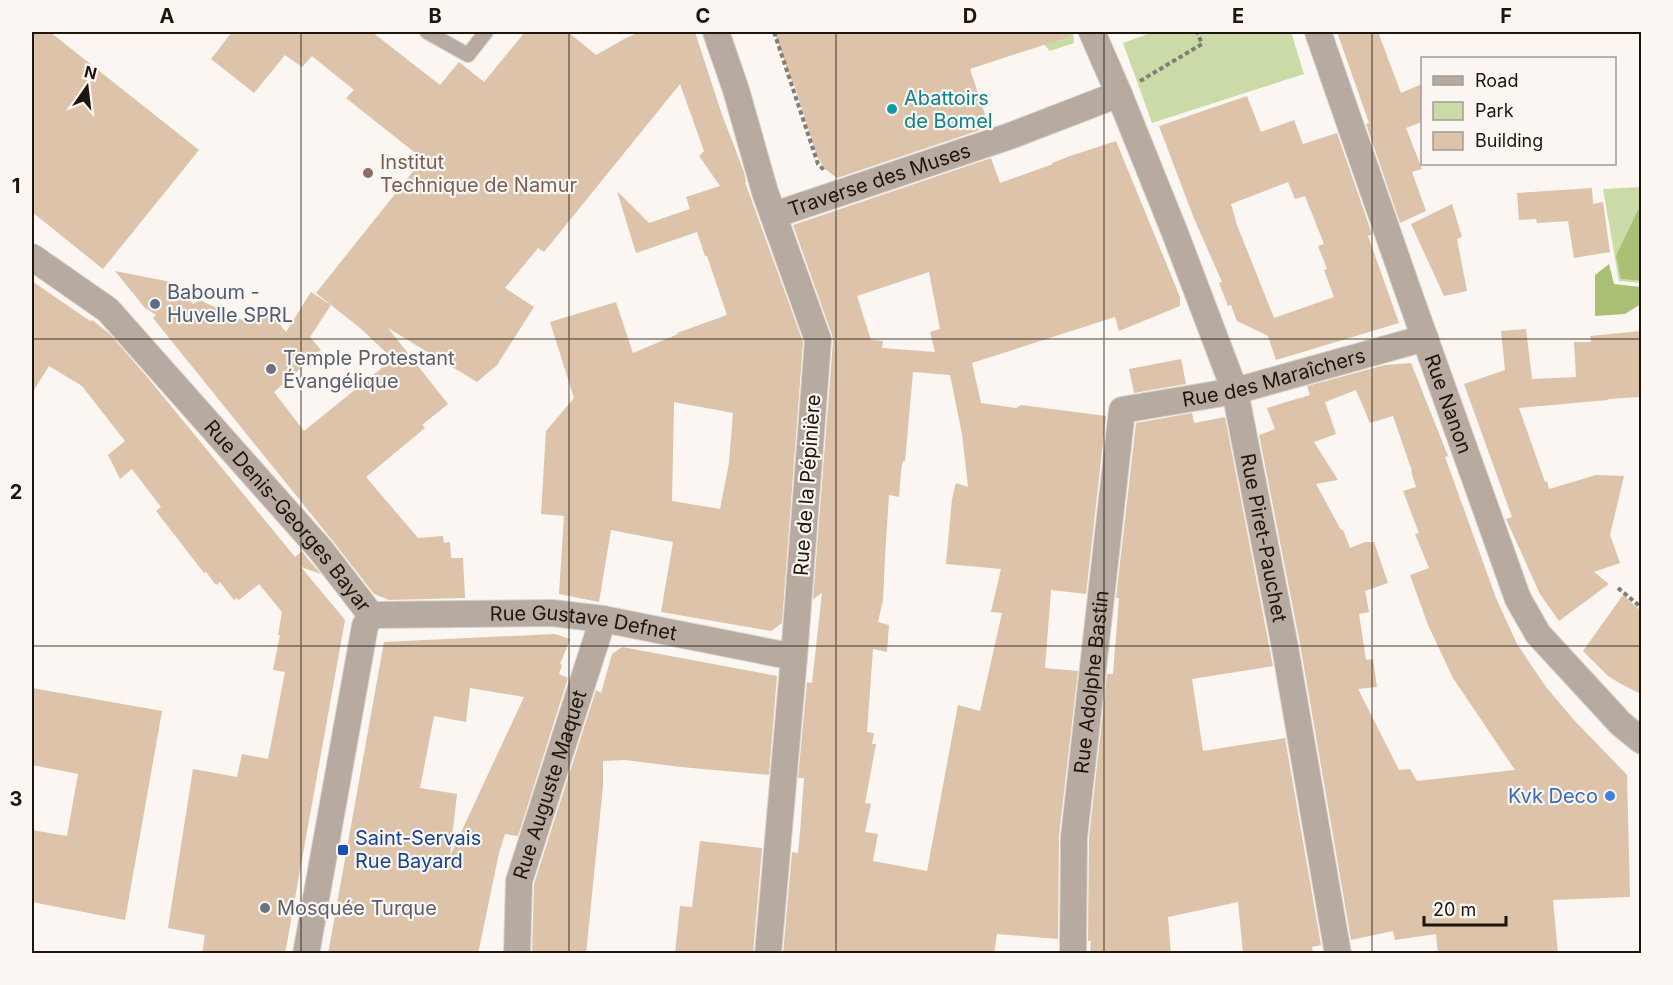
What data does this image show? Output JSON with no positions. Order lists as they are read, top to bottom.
{
  "streets": {
    "street": [
      "Traverse des Muses",
      "Rue des Maraîchers",
      "Rue Nanon",
      "Rue de la Pépinière",
      "Rue Denis-Georges Bayar",
      "Rue Piret-Pauchet",
      "Rue Gustave Defnet",
      "Rue Adolphe Bastin",
      "Rue Auguste Maquet"
    ]
  },
  "crossings": [
    ["Traverse des Muses", "Rue de la Pépinière"],
    ["Traverse des Muses", "Rue Piret-Pauchet"],
    ["Rue des Maraîchers", "Rue Nanon"],
    ["Rue des Maraîchers", "Rue Piret-Pauchet"],
    ["Rue des Maraîchers", "Rue Adolphe Bastin"],
    ["Rue de la Pépinière", "Rue Gustave Defnet"],
    ["Rue Denis-Georges Bayar", "Rue Gustave Defnet"],
    ["Rue Gustave Defnet", "Rue Auguste Maquet"]
  ],
  "places": {
    "other": [
      "Abattoirs de Bomel",
      "Institut Technique de Namur",
      "Baboum - Huvelle SPRL",
      "Temple Protestant Évangélique",
      "Kvk Deco",
      "Mosquée Turque"
    ],
    "transit": ["Saint-Servais Rue Bayard"]
  },
  "legend": ["Road", "Park", "Building"],
  "scale_bar": "20 m",
  "north": "top",
  "grid": {
    "columns": [
      "A",
      "B",
      "C",
      "D",
      "E",
      "F"
    ],
    "rows": ["1", "2", "3"]
  }
}
